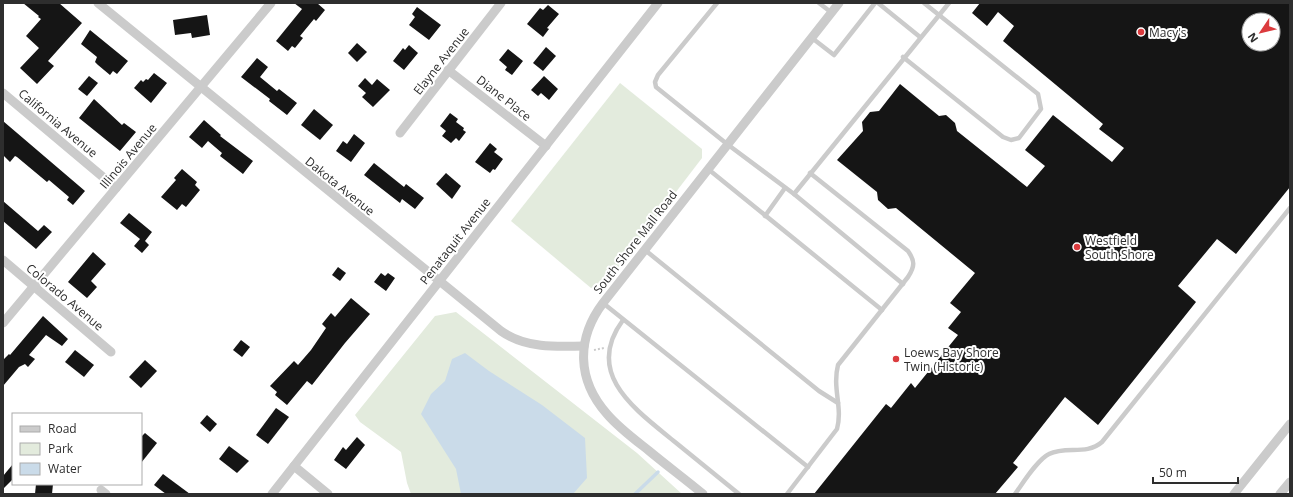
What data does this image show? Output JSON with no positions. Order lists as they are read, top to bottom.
{
  "streets": {
    "street": [
      "Elayne Avenue",
      "Diane Place",
      "California Avenue",
      "Illinois Avenue",
      "Dakota Avenue",
      "Penataquit Avenue",
      "South Shore Mall Road",
      "Colorado Avenue"
    ]
  },
  "crossings": [
    ["Elayne Avenue", "Diane Place"],
    ["Diane Place", "Penataquit Avenue"],
    ["California Avenue", "Illinois Avenue"],
    ["Illinois Avenue", "Dakota Avenue"],
    ["Illinois Avenue", "Colorado Avenue"],
    ["Dakota Avenue", "Penataquit Avenue"],
    ["Dakota Avenue", "South Shore Mall Road"]
  ],
  "places": ["Macy's", "Westfield South Shore", "Loews Bay Shore Twin (Historic)"],
  "legend": ["Road", "Park", "Water"],
  "scale_bar": "50 m",
  "north": "bottom left"
}
